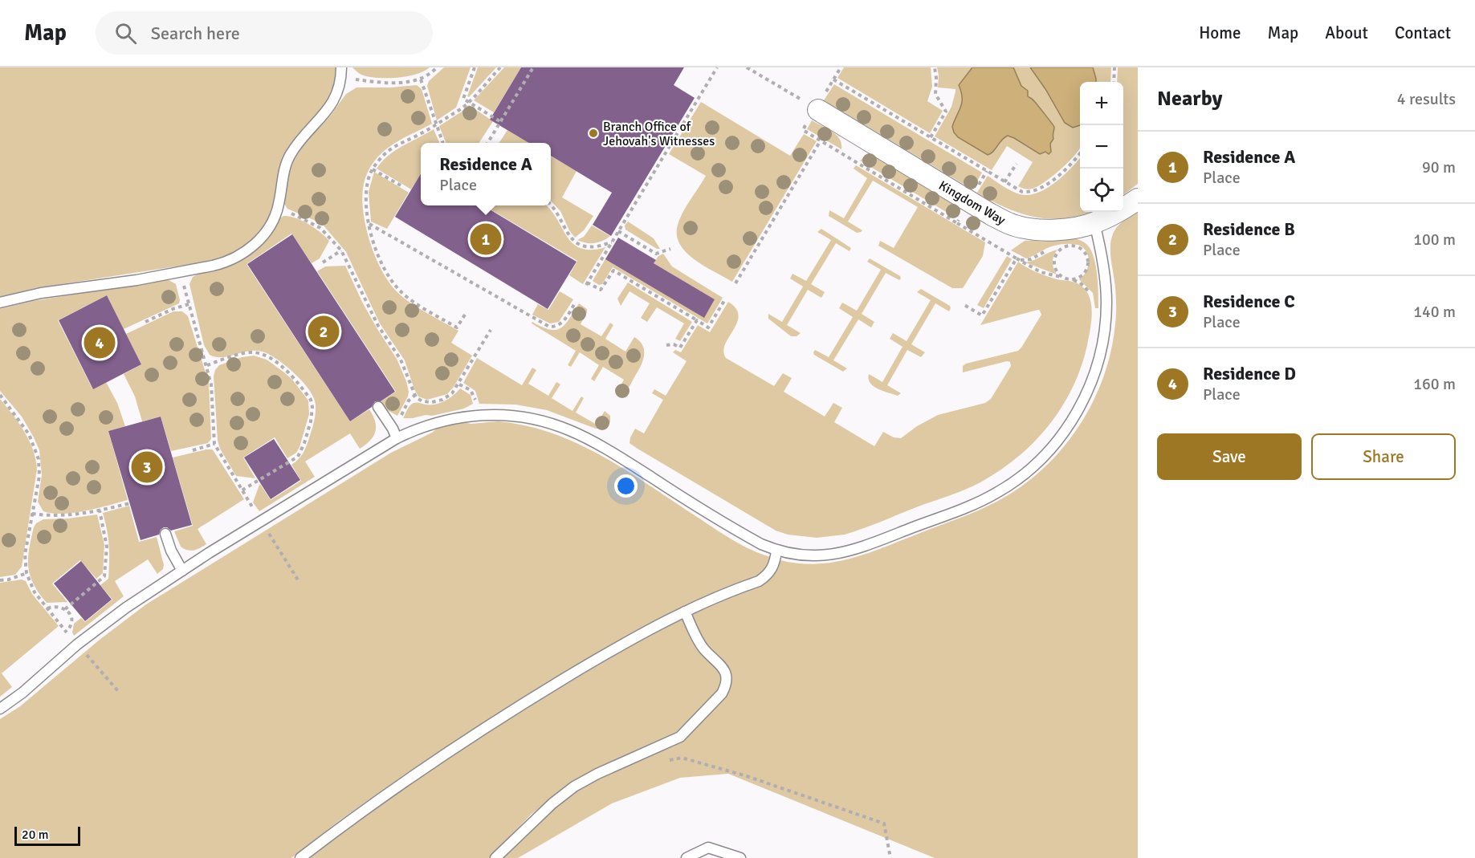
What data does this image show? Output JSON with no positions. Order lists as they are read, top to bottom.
{
  "streets": {
    "street": ["Kingdom Way"]
  },
  "places": ["Branch Office of Jehovah's Witnesses"],
  "scale_bar": "20 m",
  "page": {
    "header": "Map",
    "search": "Search here",
    "nav": [
      "Home",
      "Map",
      "About",
      "Contact"
    ],
    "heading": ["Nearby", "4 results"],
    "map_buttons": ["+", "−"],
    "list": [
      {
        "mark": "1",
        "name": "Residence A",
        "note": "Place",
        "value": "90 m"
      },
      {
        "mark": "2",
        "name": "Residence B",
        "note": "Place",
        "value": "100 m"
      },
      {
        "mark": "3",
        "name": "Residence C",
        "note": "Place",
        "value": "140 m"
      },
      {
        "mark": "4",
        "name": "Residence D",
        "note": "Place",
        "value": "160 m"
      }
    ],
    "popup": ["Residence A", "Place"],
    "pins": [
      "1",
      "2",
      "4",
      "3"
    ],
    "buttons": ["Save", "Share"],
    "scale": "20 m"
  }
}
